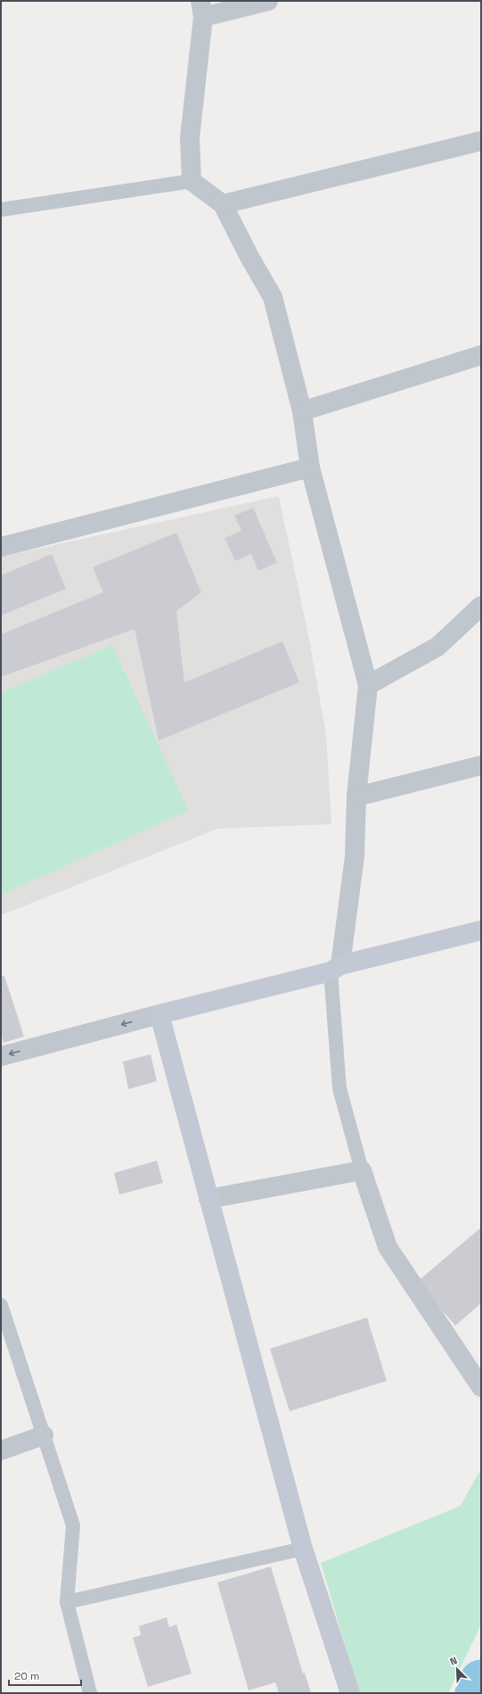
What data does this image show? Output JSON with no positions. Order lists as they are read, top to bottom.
{
  "scale_bar": "20 m",
  "north": "top left"
}
